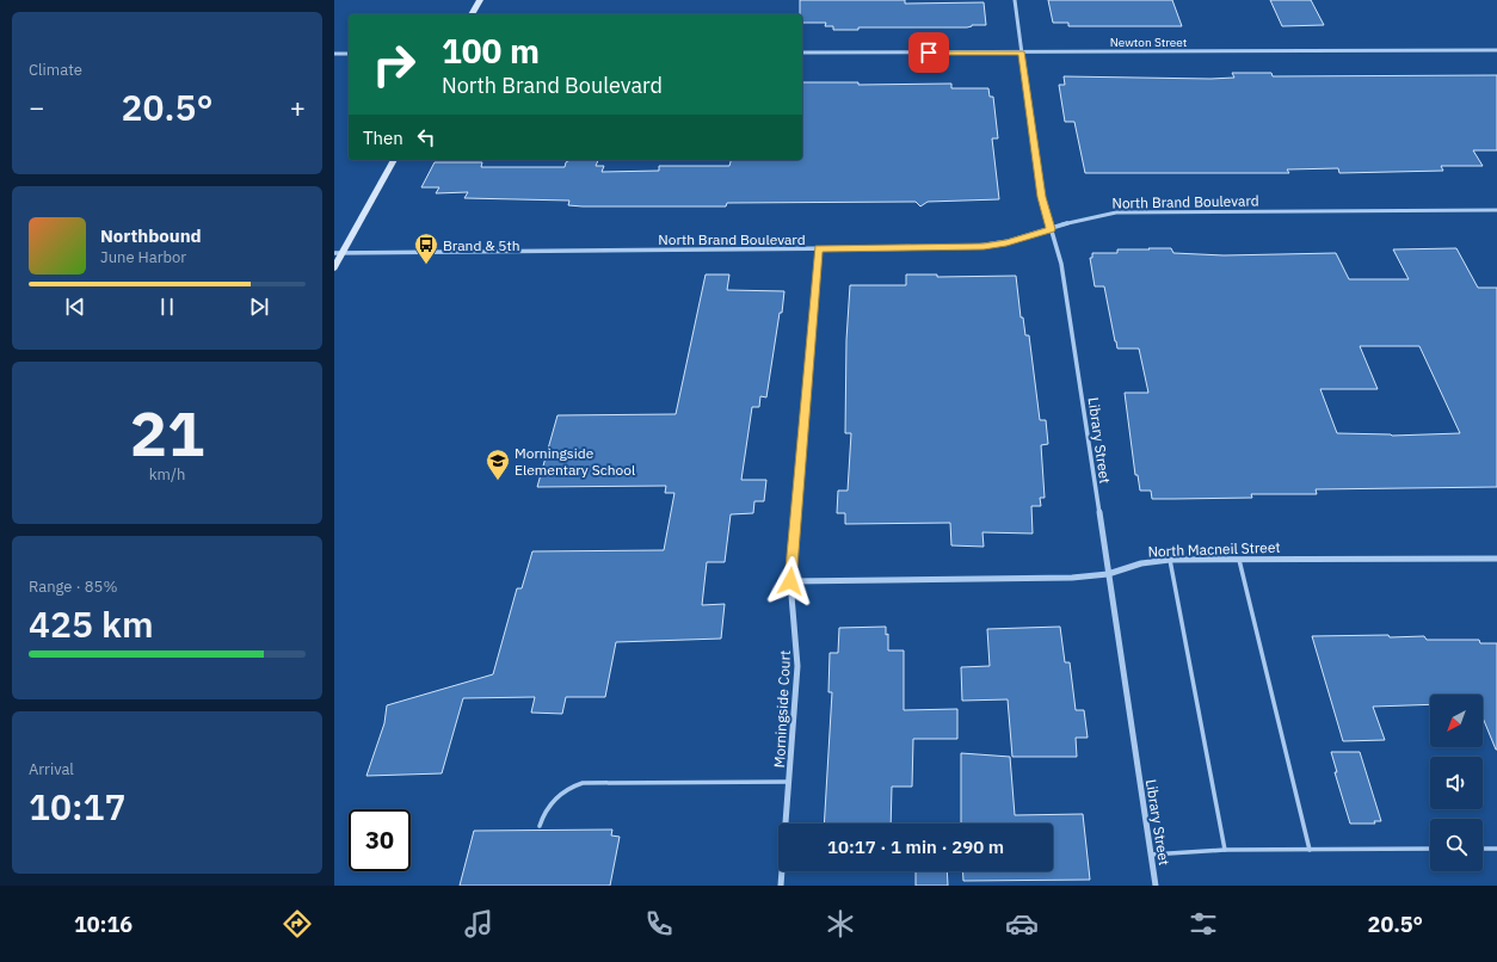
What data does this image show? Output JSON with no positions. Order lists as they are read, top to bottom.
{
  "streets": {
    "street": [
      "Newton Street",
      "North Brand Boulevard",
      "Library Street",
      "North Macneil Street",
      "Morningside Court"
    ]
  },
  "crossings": [
    ["Newton Street", "Library Street"],
    ["North Brand Boulevard", "Library Street"],
    ["North Brand Boulevard", "Morningside Court"],
    ["Library Street", "North Macneil Street"],
    ["North Macneil Street", "Morningside Court"]
  ],
  "places": {
    "bus stop": ["Brand & 5th"],
    "school or university": ["Morningside Elementary School"]
  },
  "north": "bottom left",
  "page": {
    "tile": [
      "Climate",
      ["21", "km/h"],
      ["Range · 85%", "425 km"],
      ["Arrival", "10:17"]
    ],
    "turn": ["100 m", "North Brand Boulevard"],
    "heat": ["−", "20.5°", "+"],
    "then": "Then",
    "song": ["Northbound", "June Harbor"],
    "limit": "30",
    "trip": "10:17 · 1 min · 290 m",
    "tabs": ["10:16", "20.5°"]
  }
}
